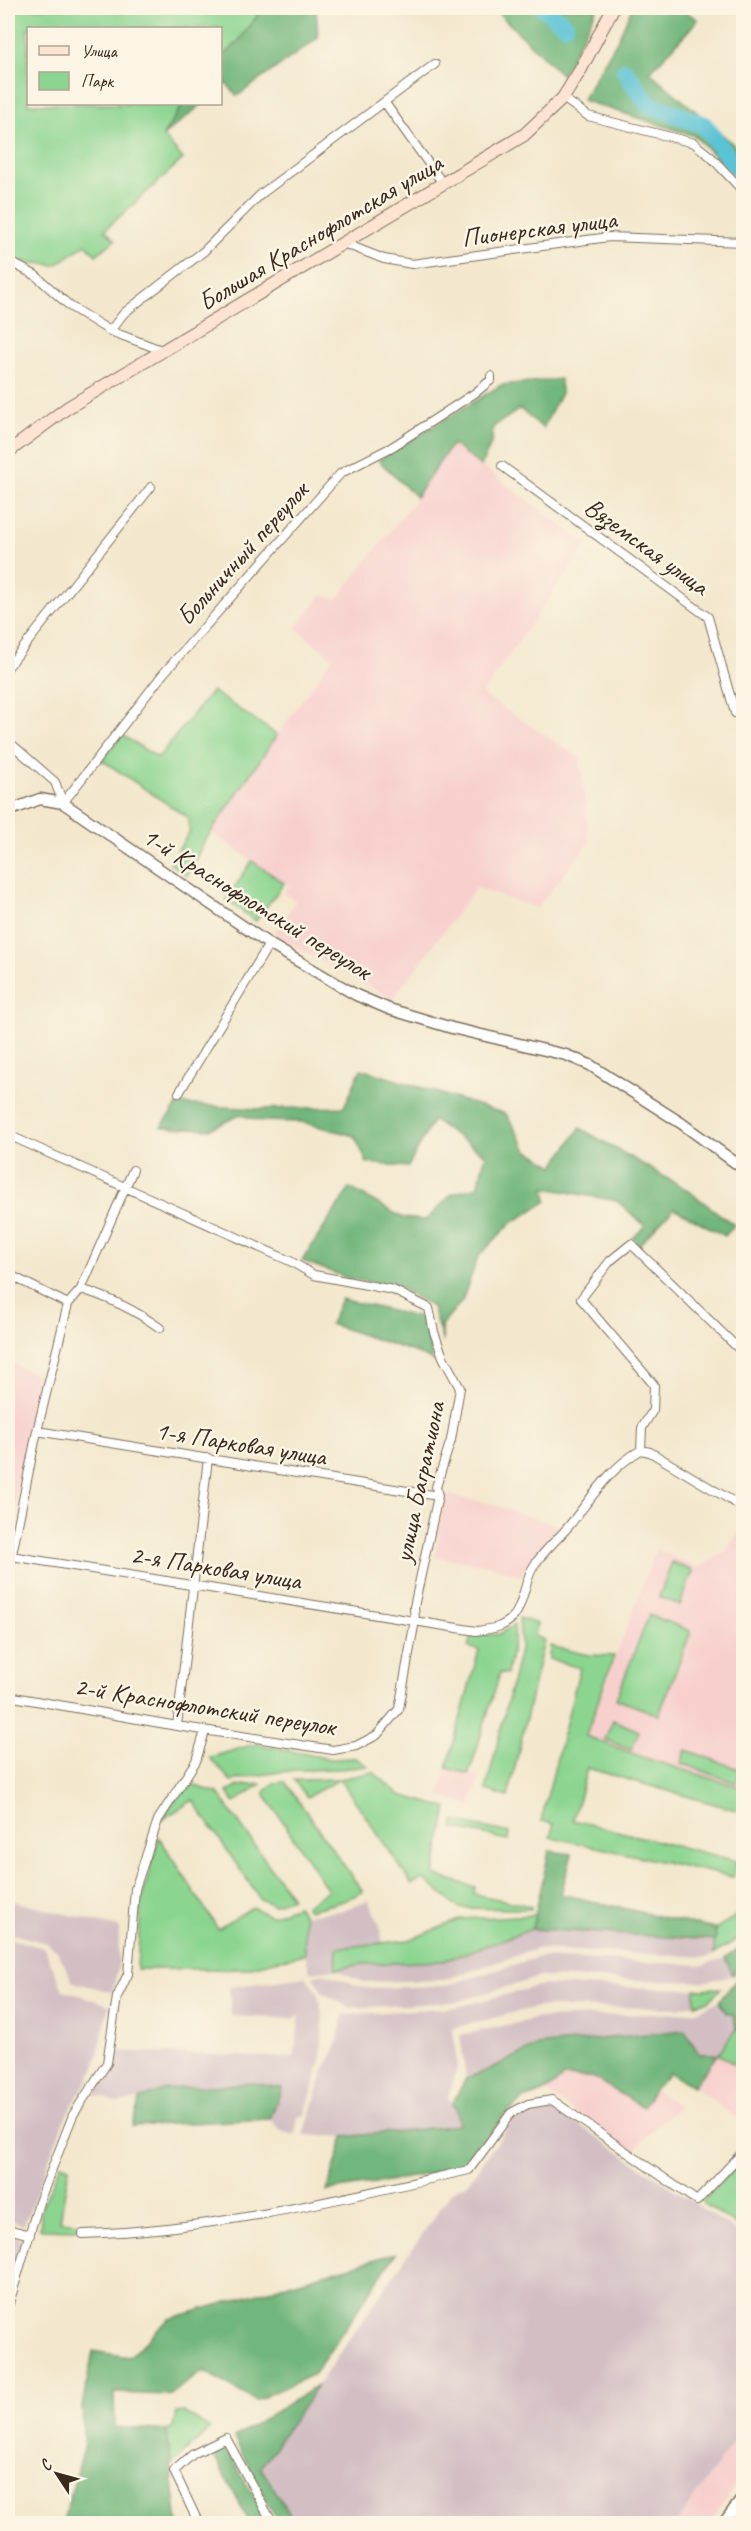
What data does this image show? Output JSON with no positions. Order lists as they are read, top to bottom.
{
  "streets": {
    "main road": ["Большая Краснофлотская улица"],
    "street": [
      "Пионерская улица",
      "Вяземская улица",
      "Больничный переулок",
      "1-й Краснофлотский переулок",
      "1-я Парковая улица",
      "улица Багратиона",
      "2-я Парковая улица",
      "2-й Краснофлотский переулок"
    ]
  },
  "crossings": [
    ["Пионерская улица", "Большая Краснофлотская улица"],
    ["Больничный переулок", "1-й Краснофлотский переулок"],
    ["1-я Парковая улица", "улица Багратиона"],
    ["улица Багратиона", "2-я Парковая улица"],
    ["улица Багратиона", "2-й Краснофлотский переулок"],
    ["2-я Парковая улица", "2-й Краснофлотский переулок"]
  ],
  "legend": ["Улица", "Парк"],
  "north": "top left"
}
